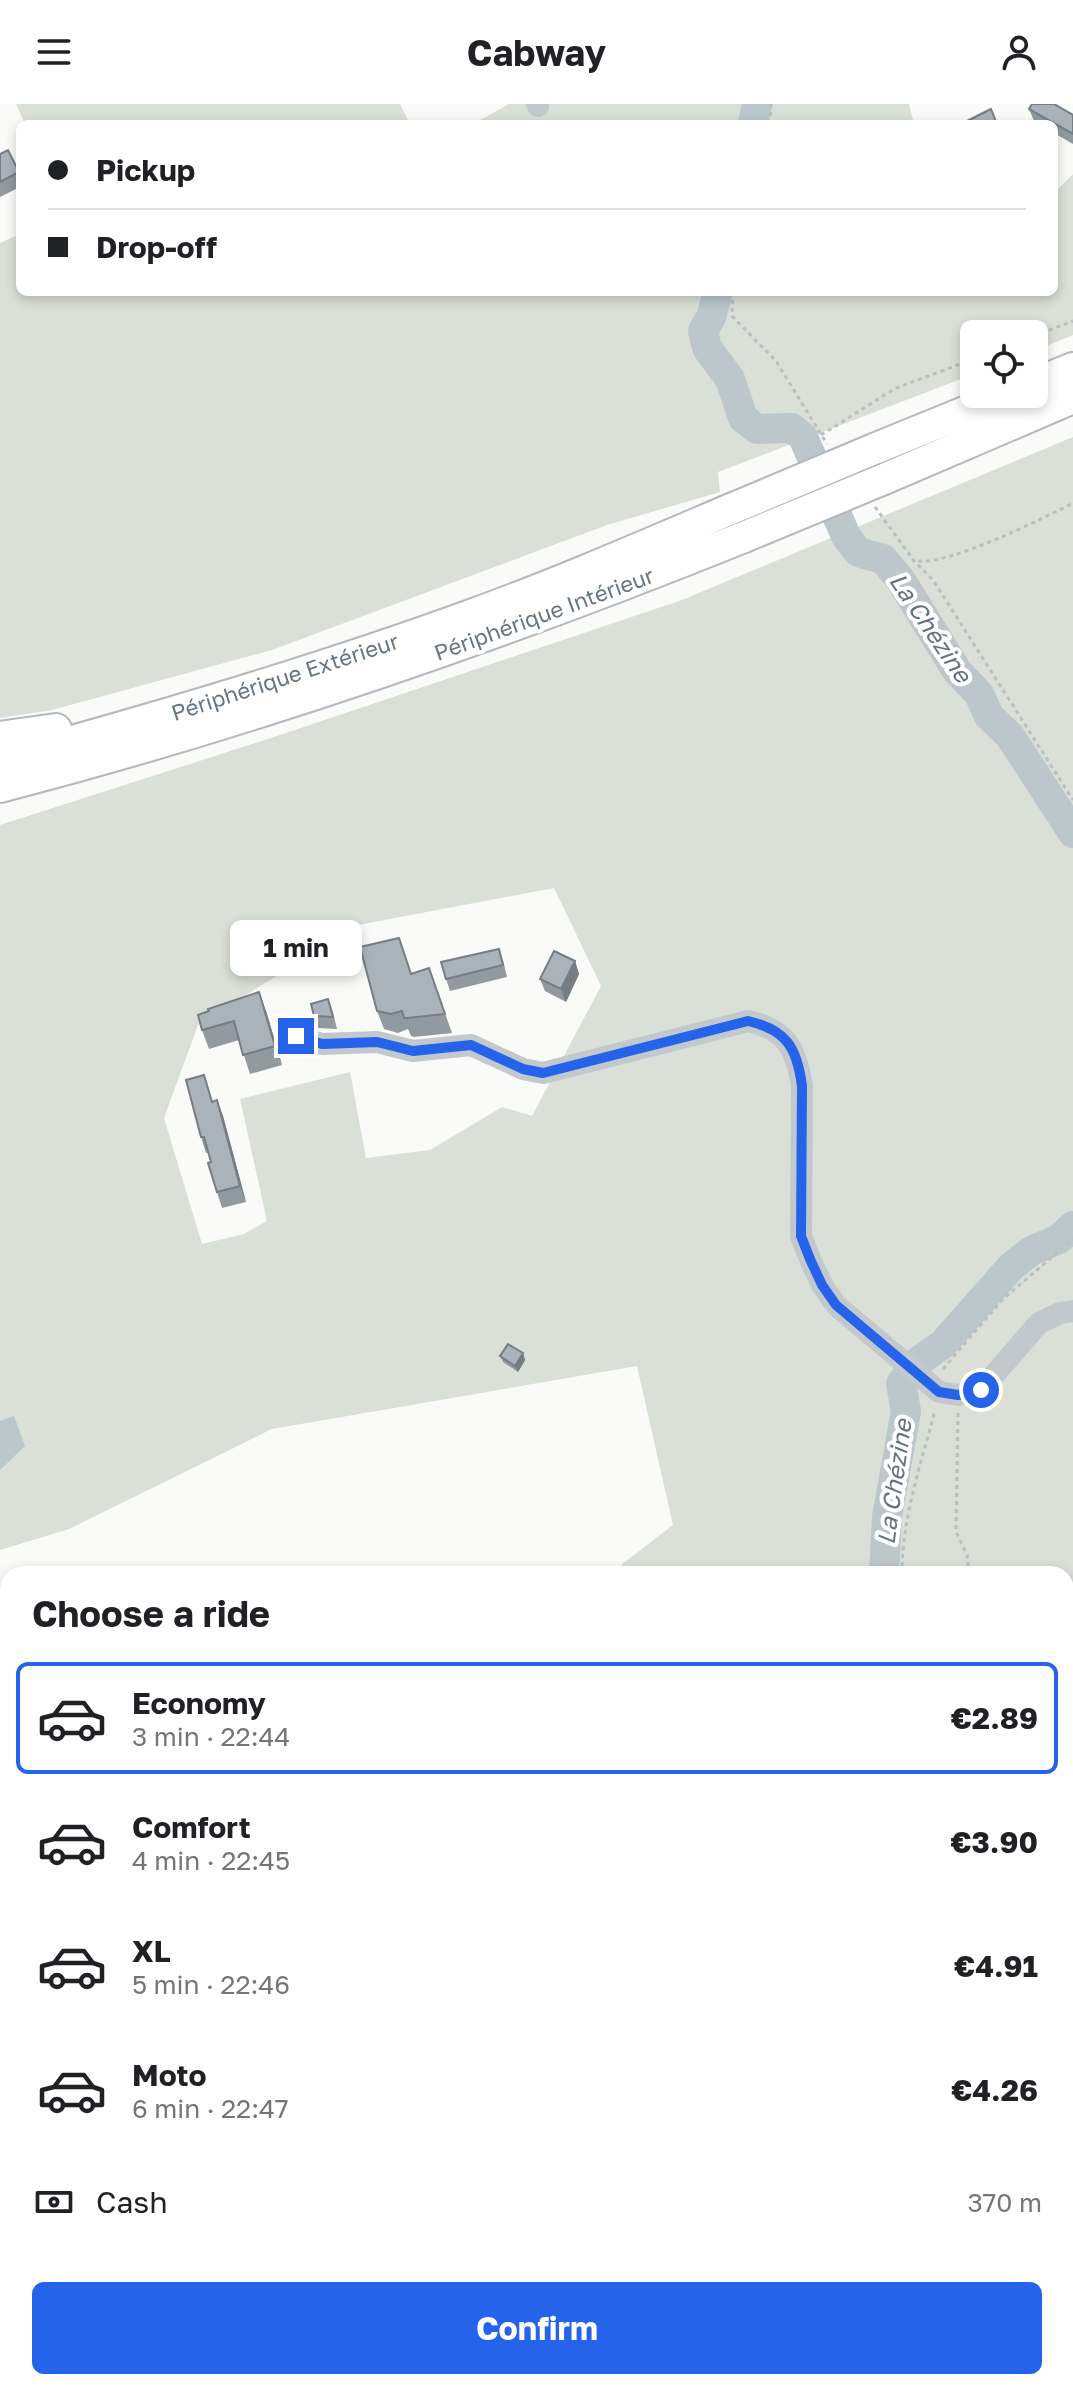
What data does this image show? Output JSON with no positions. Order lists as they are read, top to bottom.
{
  "streets": {
    "highway": ["Périphérique Intérieur", "Périphérique Extérieur"]
  },
  "water": ["La Chézine"],
  "page": {
    "header": "Cabway",
    "banner": ["Pickup", "Drop-off"],
    "bubble": "1 min",
    "heading": "Choose a ride",
    "list": [
      {
        "name": "Economy",
        "note": "3 min · 22:44",
        "value": "€2.89"
      },
      {
        "name": "Comfort",
        "note": "4 min · 22:45",
        "value": "€3.90"
      },
      {
        "name": "XL",
        "note": "5 min · 22:46",
        "value": "€4.91"
      },
      {
        "name": "Moto",
        "note": "6 min · 22:47",
        "value": "€4.26"
      }
    ],
    "pay": ["Cash", "370 m"],
    "buttons": "Confirm"
  }
}
